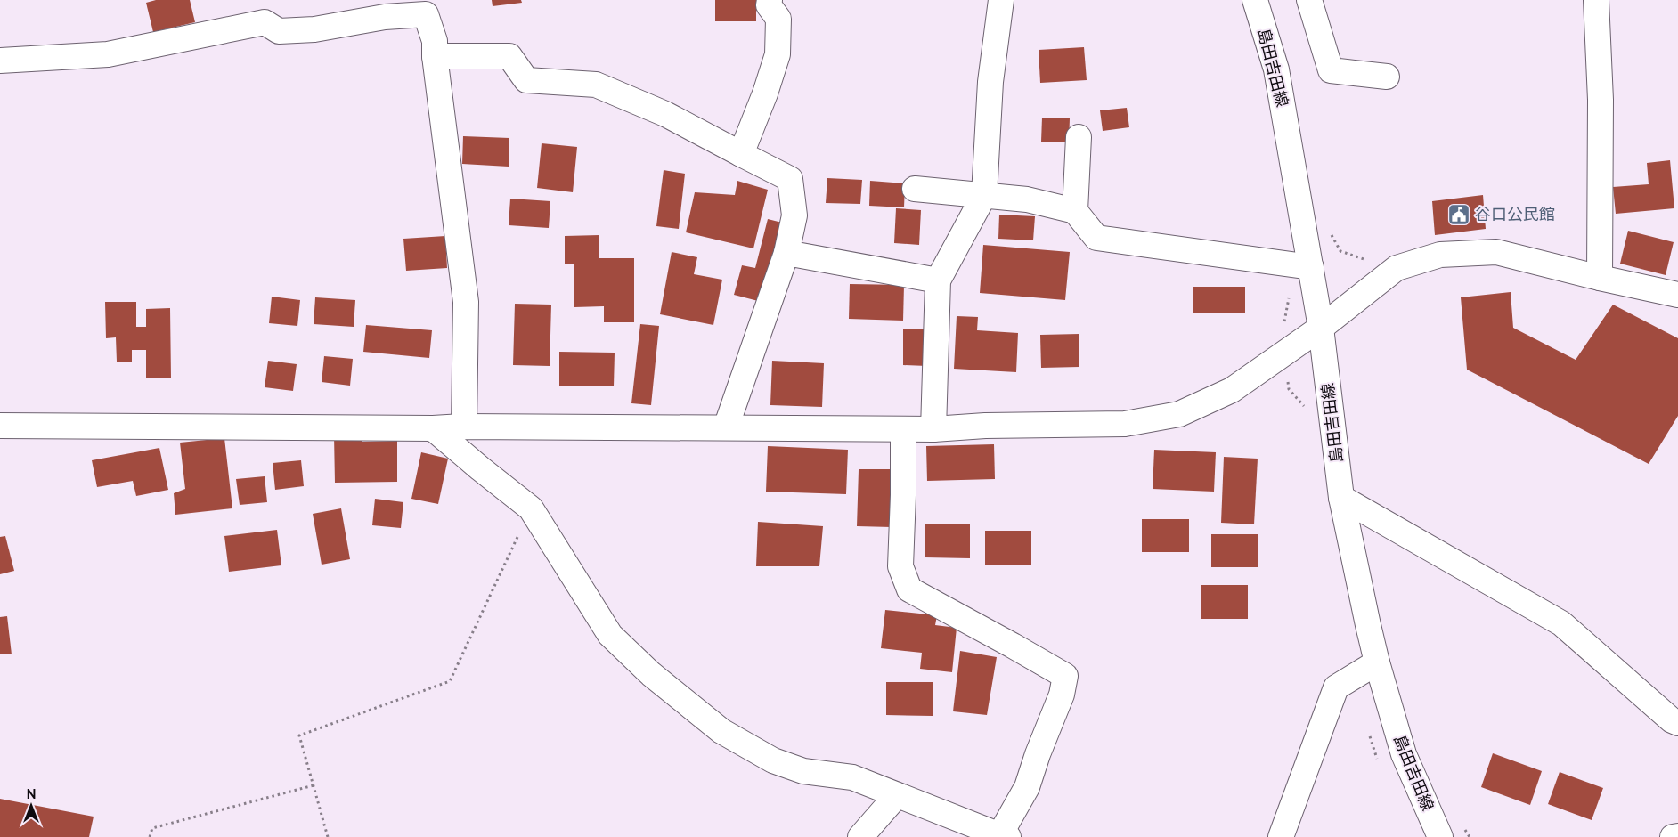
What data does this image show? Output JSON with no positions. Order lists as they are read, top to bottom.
{
  "streets": {
    "street": ["島田吉田線"]
  },
  "places": {
    "public building": ["谷口公民館"]
  },
  "north": "top"
}
